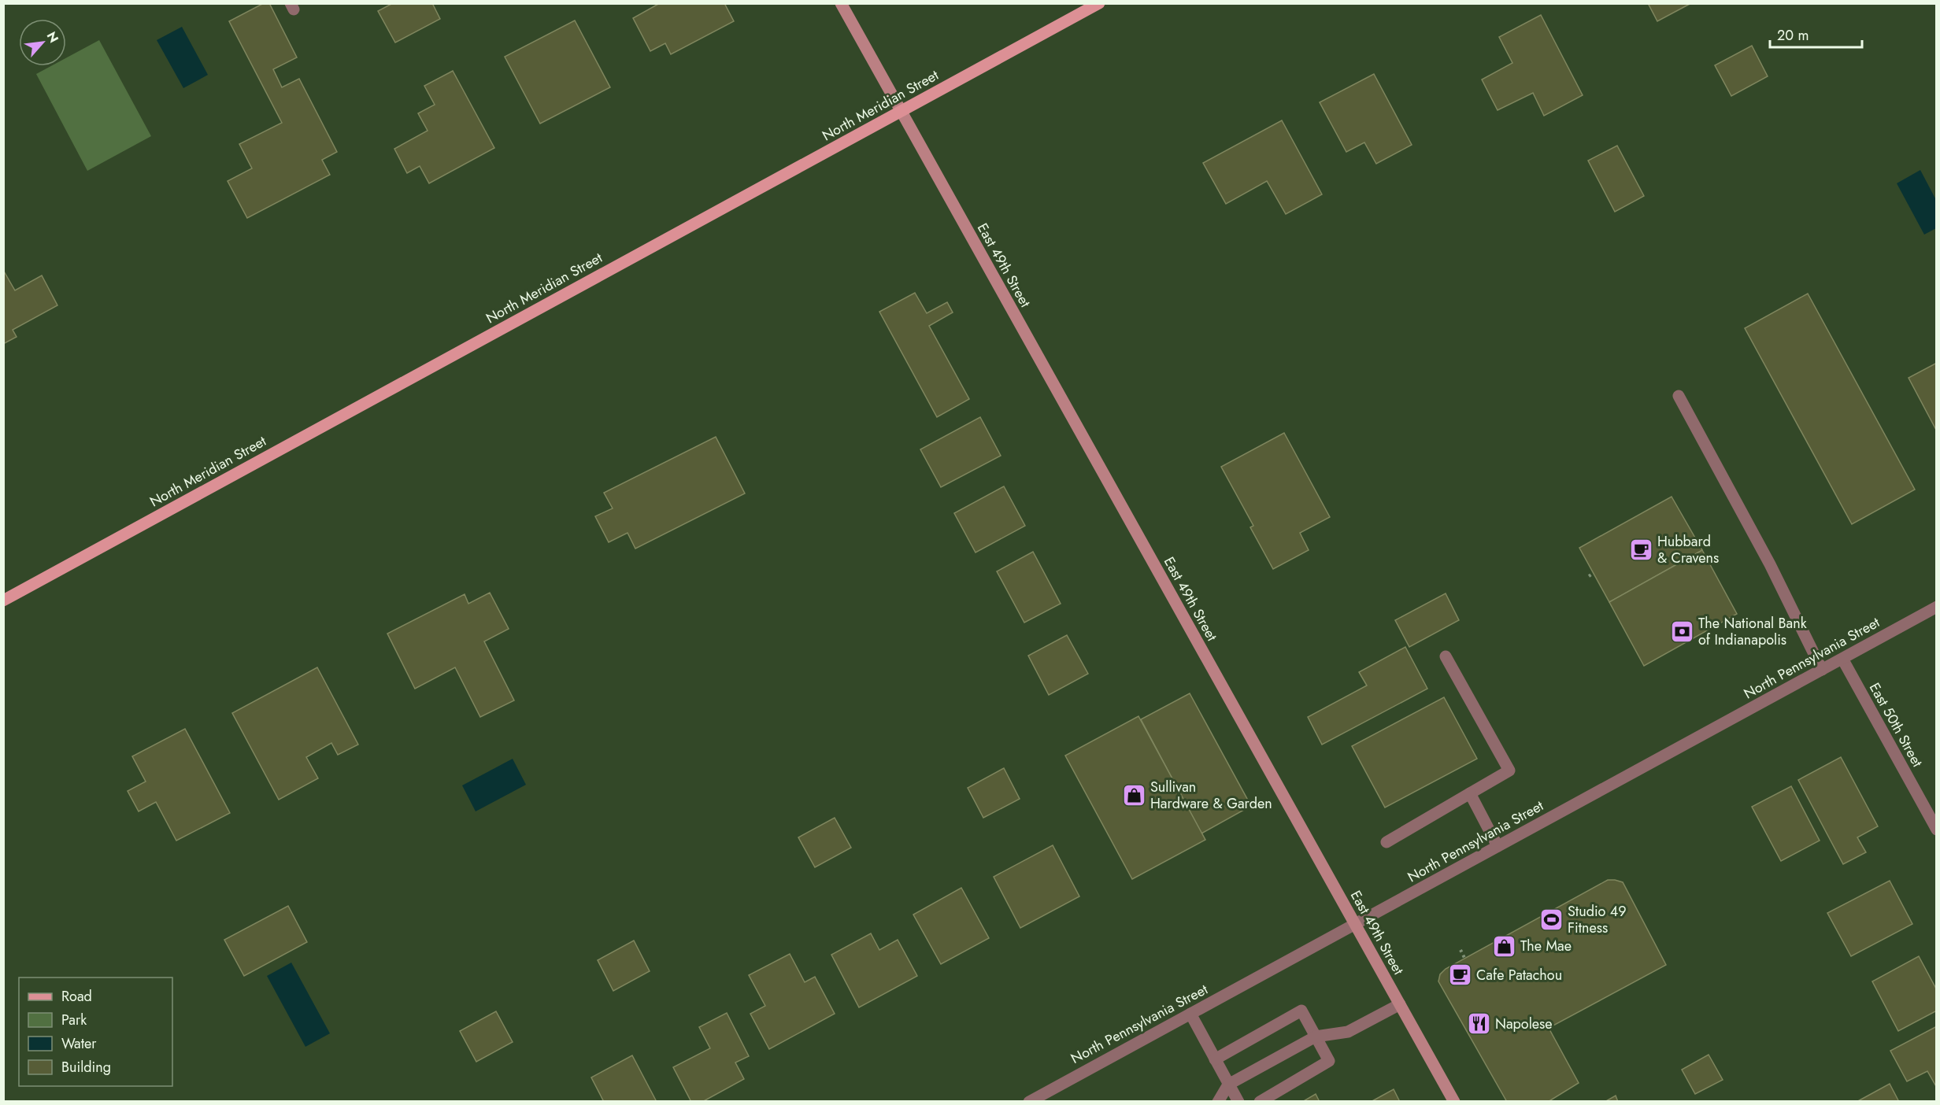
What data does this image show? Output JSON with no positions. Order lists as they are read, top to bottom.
{
  "streets": {
    "main road": ["North Meridian Street"],
    "street": ["East 49th Street", "North Pennsylvania Street", "East 50th Street"]
  },
  "crossings": [
    ["North Meridian Street", "East 49th Street"],
    ["East 49th Street", "North Pennsylvania Street"],
    ["North Pennsylvania Street", "East 50th Street"]
  ],
  "places": {
    "cafe": ["Hubbard & Cravens", "Cafe Patachou"],
    "bank": ["The National Bank of Indianapolis"],
    "shop": ["Sullivan Hardware & Garden", "The Mae"],
    "sports": ["Studio 49 Fitness"],
    "restaurant": ["Napolese"]
  },
  "legend": [
    "Road",
    "Park",
    "Water",
    "Building"
  ],
  "scale_bar": "20 m",
  "north": "top right"
}
